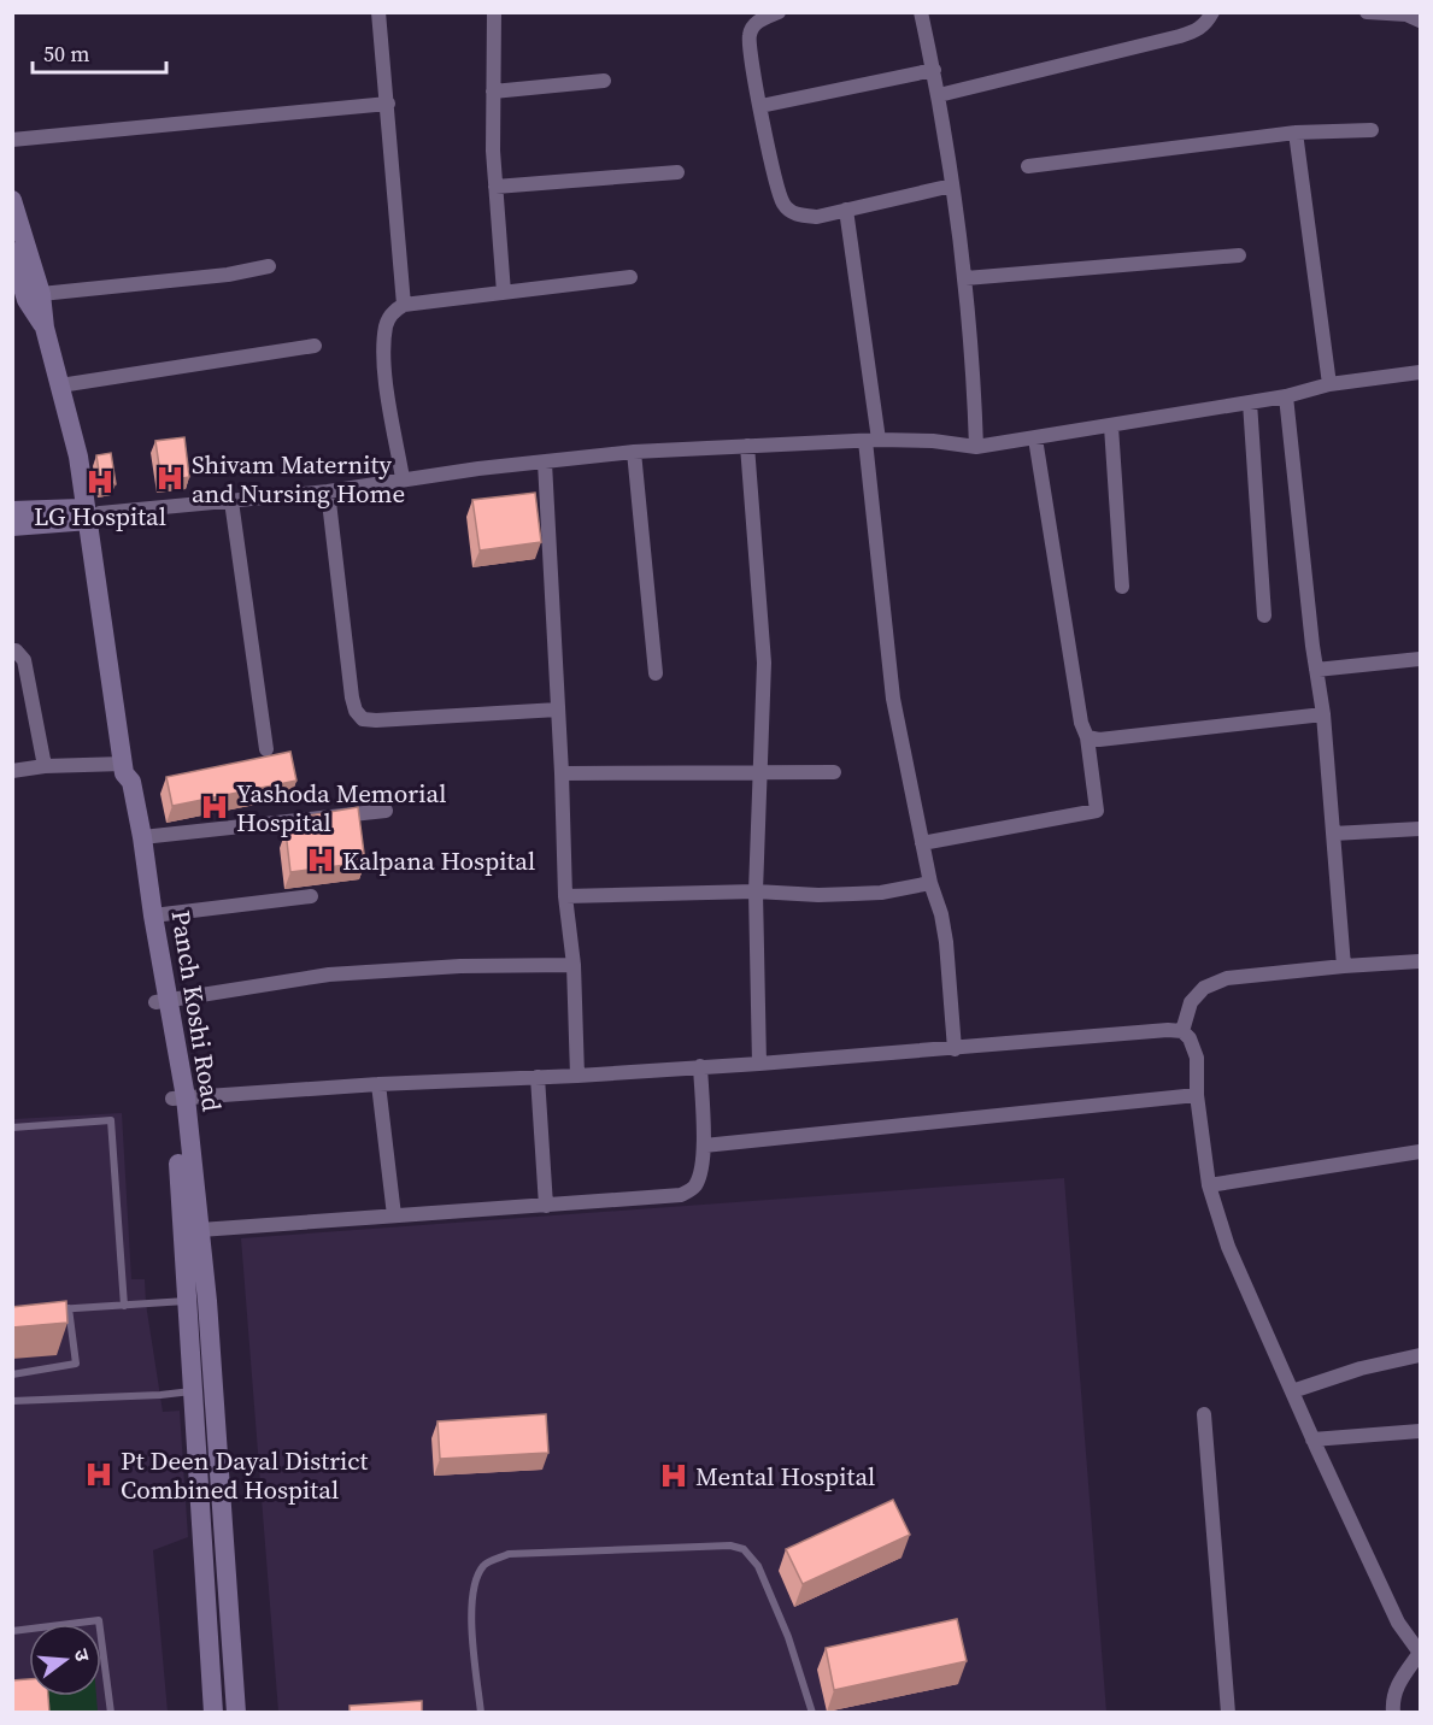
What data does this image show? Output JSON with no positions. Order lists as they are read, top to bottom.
{
  "streets": {
    "street": ["Panch Koshi Road"]
  },
  "places": {
    "hospital": [
      "Shivam Maternity and Nursing Home",
      "LG Hospital",
      "Yashoda Memorial Hospital",
      "Kalpana Hospital",
      "Pt Deen Dayal District Combined Hospital",
      "Mental Hospital"
    ]
  },
  "scale_bar": "50 m",
  "north": "right"
}
